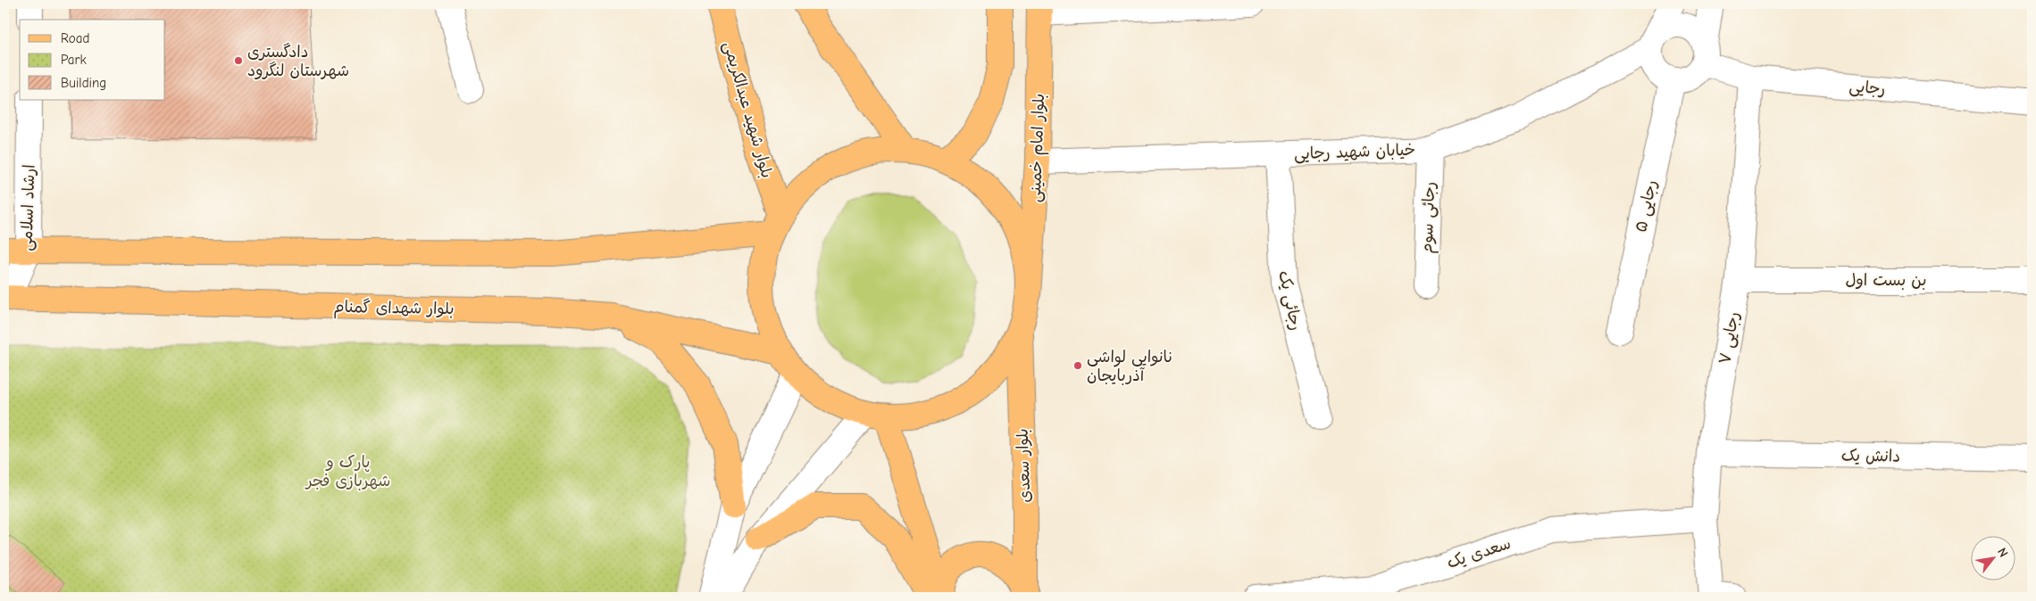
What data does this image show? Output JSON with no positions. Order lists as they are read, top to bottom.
{
  "streets": {
    "main road": [
      "بلوار شهید عبدالکریمی",
      "بلوار امام خمینی",
      "بلوار شهدای گمنام",
      "بلوار سعدی"
    ],
    "street": [
      "رجایی",
      "خیابان شهید رجایی",
      "رجایی ۵",
      "ارشاد اسلامی",
      "رجائی سوم",
      "بن بست اول",
      "رجائی یک",
      "رجایی ۷",
      "دانش یک",
      "سعدی یک"
    ]
  },
  "crossings": [
    ["رجایی", "خیابان شهید رجایی"],
    ["رجایی", "رجایی ۵"],
    ["رجایی", "رجایی ۷"],
    ["بلوار امام خمینی", "خیابان شهید رجایی"],
    ["خیابان شهید رجایی", "رجایی ۵"],
    ["خیابان شهید رجایی", "رجائی سوم"],
    ["خیابان شهید رجایی", "رجائی یک"],
    ["ارشاد اسلامی", "بلوار شهدای گمنام"],
    ["بن بست اول", "رجایی ۷"],
    ["رجایی ۷", "دانش یک"],
    ["رجایی ۷", "سعدی یک"]
  ],
  "parks": ["پارک و شهربازی فجر"],
  "places": ["دادگستری شهرستان لنگرود", "نانوایی لواشی آذربایجان"],
  "legend": ["Road", "Park", "Building"],
  "north": "top right"
}
